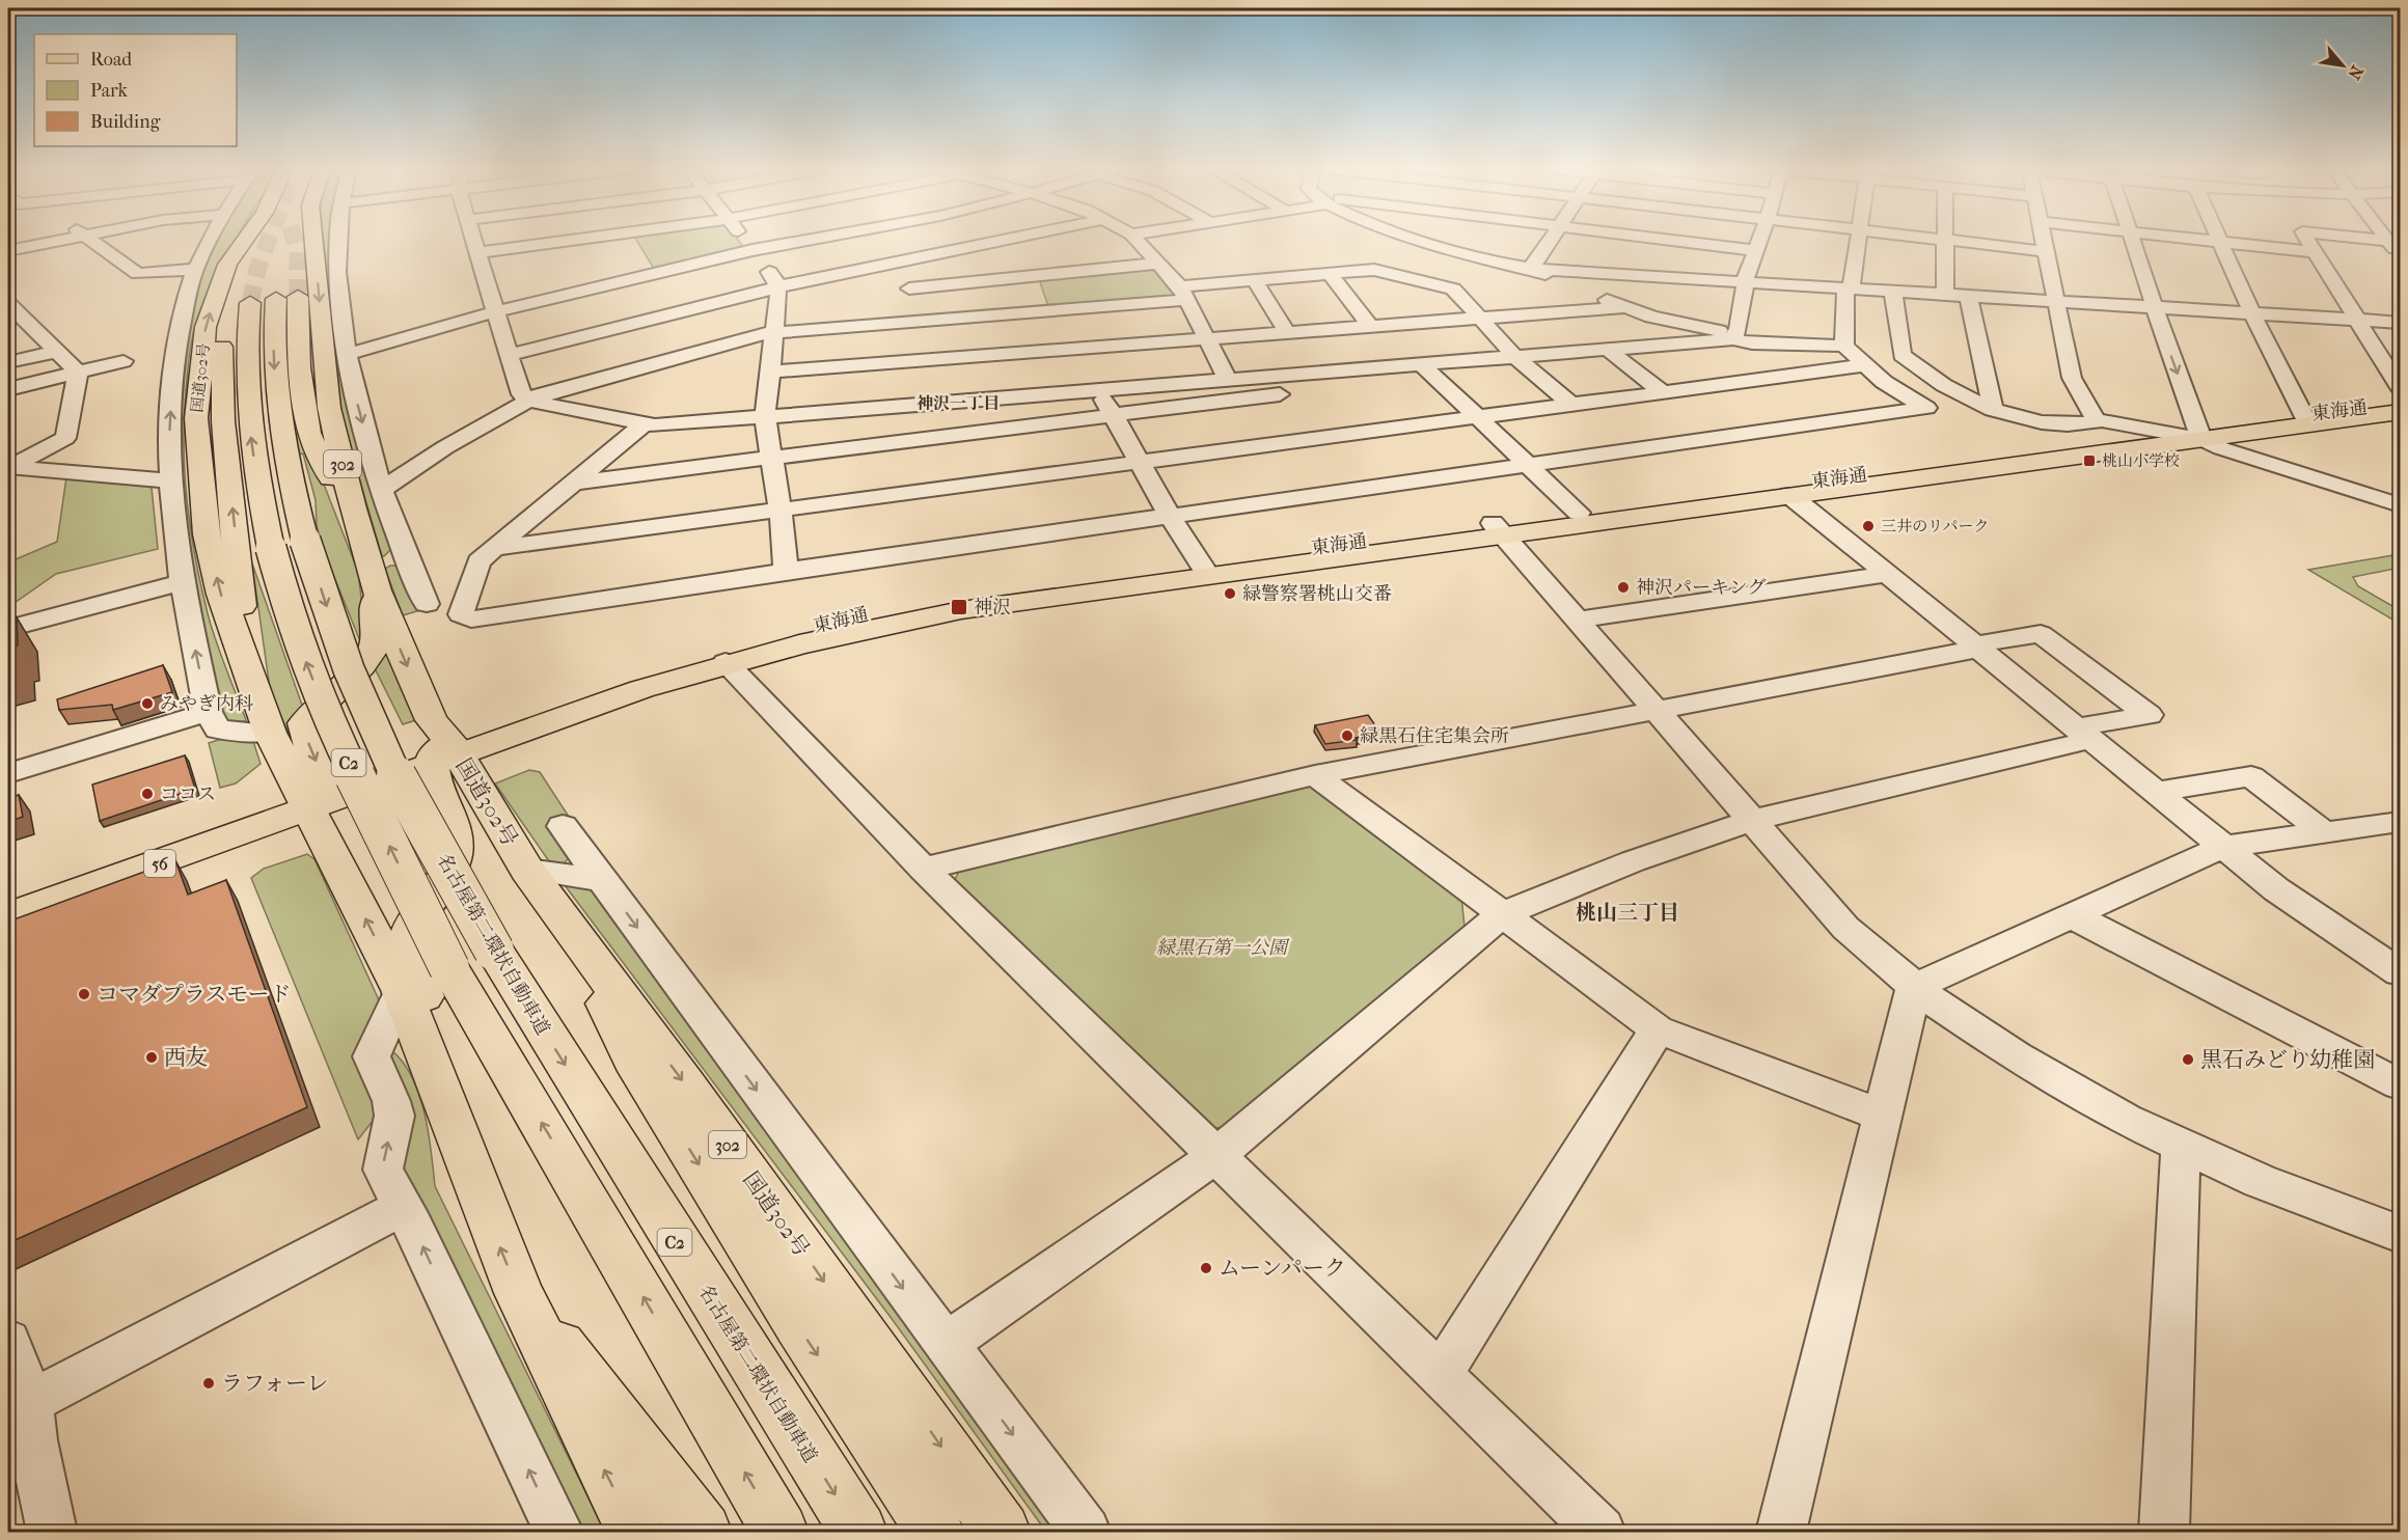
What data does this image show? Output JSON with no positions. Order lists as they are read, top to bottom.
{
  "streets": {
    "main road": [
      "国道302号",
      "東海通",
      "302",
      "C2",
      "56",
      "名古屋第二環状自動車道"
    ]
  },
  "crossings": [
    ["国道302号", "東海通"],
    ["国道302号", "C2"],
    ["国道302号", "56"],
    ["国道302号", "名古屋第二環状自動車道"],
    ["東海通", "56"]
  ],
  "districts": ["神沢一丁目", "桃山三丁目"],
  "parks": ["緑黒石第一公園"],
  "places": {
    "transit": ["桃山小学校", "神沢"],
    "other": [
      "三井のリパーク",
      "神沢パーキング",
      "緑警察署桃山交番",
      "みやぎ内科",
      "緑黒石住宅集会所",
      "ココス",
      "コマダプラスモード",
      "西友",
      "黒石みどり幼稚園",
      "ムーンパーク",
      "ラフォーレ"
    ]
  },
  "legend": ["Road", "Park", "Building"],
  "north": "bottom right"
}
